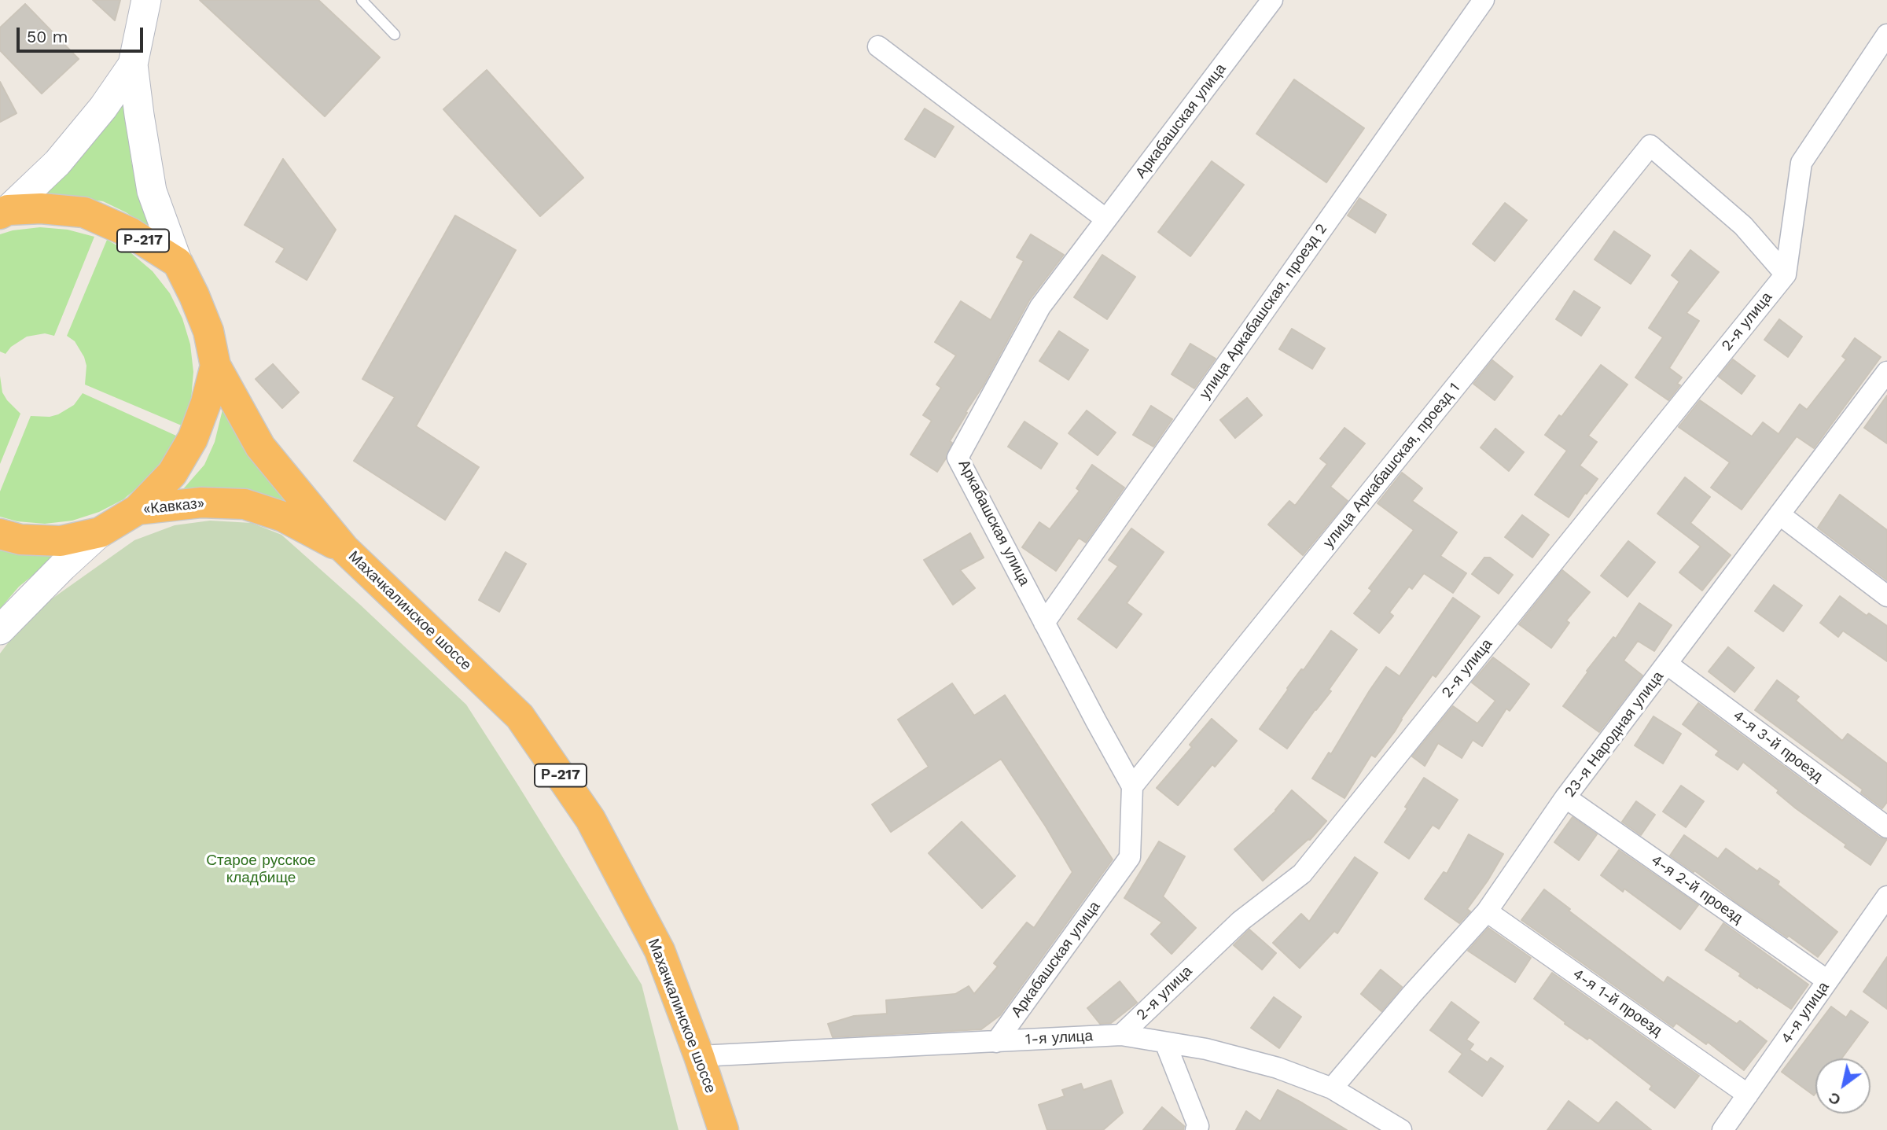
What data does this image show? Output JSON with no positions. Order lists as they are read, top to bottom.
{
  "streets": {
    "highway": ["Р-217", "«Кавказ»", "Махачкалинское шоссе"],
    "street": [
      "Аркабашская улица",
      "улица Аркабашская, проезд 2",
      "2-я улица",
      "улица Аркабашская, проезд 1",
      "23-я Народная улица",
      "4-я 3-й проезд",
      "4-я 2-й проезд",
      "4-я 1-й проезд",
      "4-я улица",
      "1-я улица"
    ]
  },
  "crossings": [
    ["Аркабашская улица", "улица Аркабашская, проезд 2"],
    ["Аркабашская улица", "улица Аркабашская, проезд 1"],
    ["Аркабашская улица", "1-я улица"],
    ["Р-217", "«Кавказ»"],
    ["Р-217", "Махачкалинское шоссе"],
    ["2-я улица", "улица Аркабашская, проезд 1"],
    ["2-я улица", "1-я улица"],
    ["«Кавказ»", "Махачкалинское шоссе"],
    ["Махачкалинское шоссе", "1-я улица"],
    ["23-я Народная улица", "4-я 3-й проезд"],
    ["23-я Народная улица", "4-я 2-й проезд"],
    ["23-я Народная улица", "4-я 1-й проезд"],
    ["23-я Народная улица", "1-я улица"],
    ["4-я 2-й проезд", "4-я улица"],
    ["4-я 1-й проезд", "4-я улица"]
  ],
  "parks": ["Старое русское кладбище"],
  "scale_bar": "50 m",
  "north": "bottom left"
}
